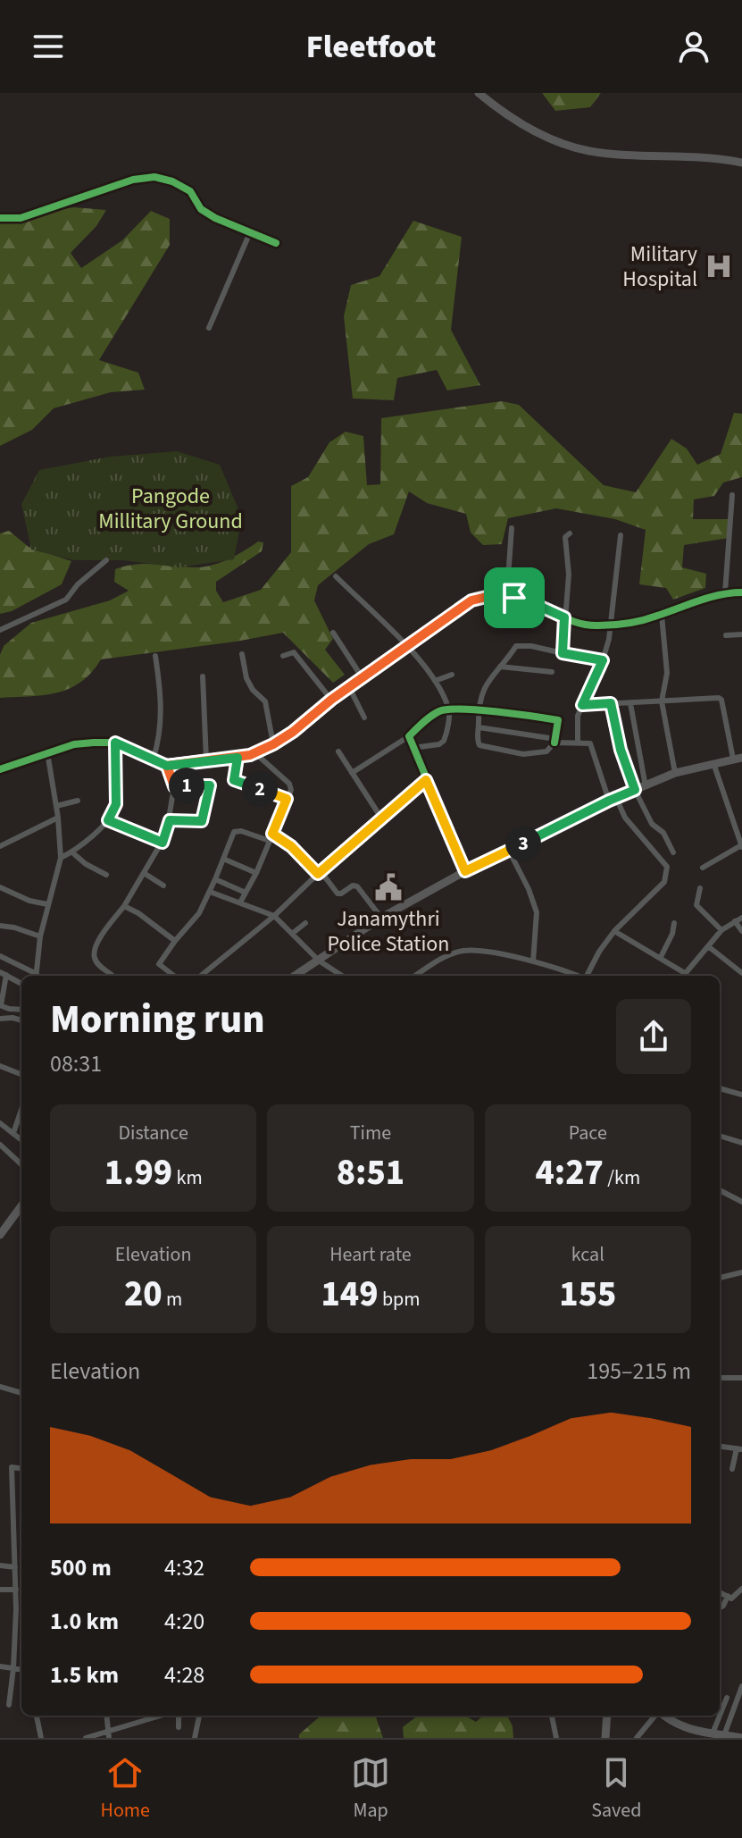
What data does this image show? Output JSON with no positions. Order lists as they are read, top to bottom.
{
  "parks": ["Pangode Millitary Ground"],
  "places": {
    "hospital": ["Military Hospital"],
    "public building": ["Janamythri Police Station"]
  },
  "page": {
    "header": "Fleetfoot",
    "pins": ["1", "2", "3"],
    "heading": ["Morning run", "08:31"],
    "stats": [
      ["Distance", "1.99 km"],
      ["Time", "8:51"],
      ["Pace", "4:27 /km"],
      ["Elevation", "20 m"],
      ["Heart rate", "149 bpm"],
      ["kcal", "155"]
    ],
    "chart": ["Elevation", "195–215 m"],
    "list": [
      {
        "name": "500 m",
        "note": "4:32"
      },
      {
        "name": "1.0 km",
        "note": "4:20"
      },
      {
        "name": "1.5 km",
        "note": "4:28"
      }
    ],
    "tabs": ["Home", "Map", "Saved"]
  }
}
